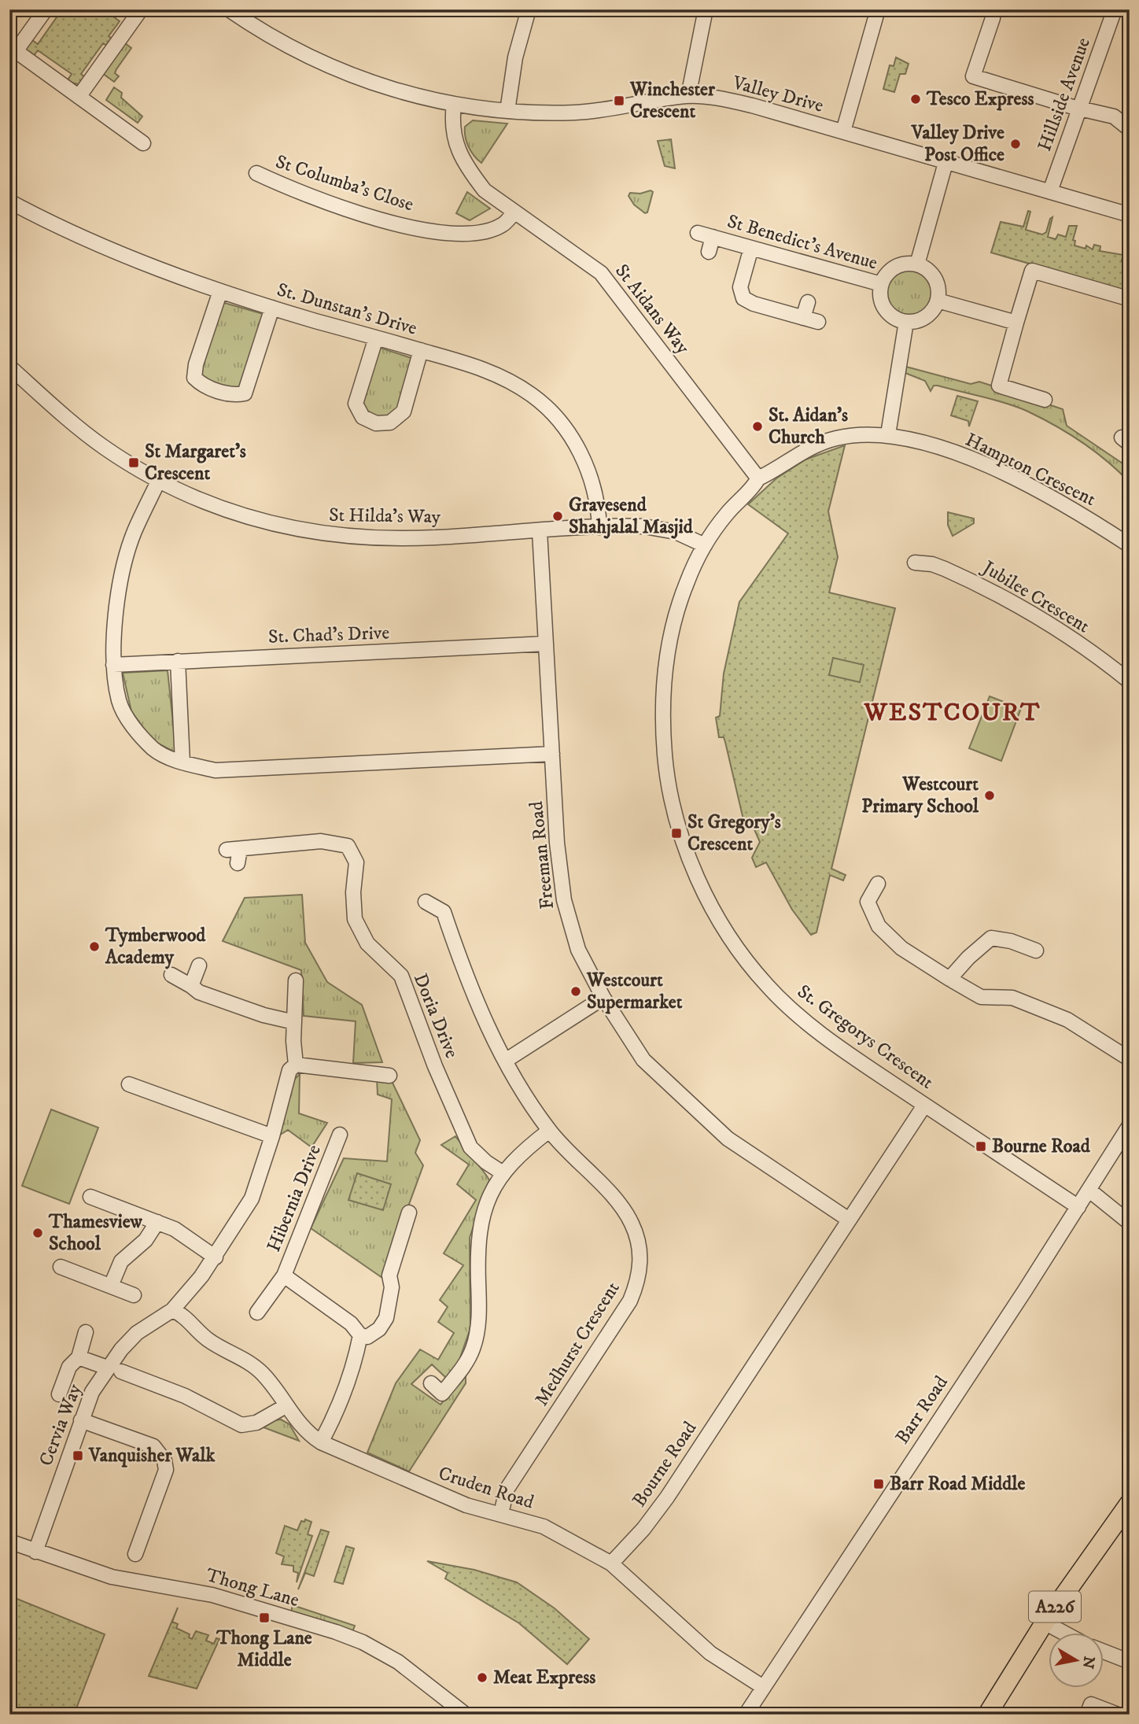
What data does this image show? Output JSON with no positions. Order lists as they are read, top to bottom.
{
  "streets": {
    "main road": ["A226"],
    "street": [
      "Valley Drive",
      "Hillside Avenue",
      "St Columba's Close",
      "St Benedict's Avenue",
      "St. Dunstan's Drive",
      "St Aidans Way",
      "Hampton Crescent",
      "St Hilda's Way",
      "Jubilee Crescent",
      "St. Chad's Drive",
      "Freeman Road",
      "Doria Drive",
      "St. Gregorys Crescent",
      "Hibernia Drive",
      "Medhurst Crescent",
      "Barr Road",
      "Cervia Way",
      "Bourne Road",
      "Cruden Road",
      "Thong Lane"
    ]
  },
  "crossings": [
    ["Valley Drive", "Hillside Avenue"],
    ["Valley Drive", "St Aidans Way"],
    ["St Columba's Close", "St Aidans Way"],
    ["St. Dunstan's Drive", "St Hilda's Way"],
    ["St Aidans Way", "St. Gregorys Crescent"],
    ["St Hilda's Way", "Freeman Road"],
    ["St Hilda's Way", "St. Gregorys Crescent"],
    ["St. Chad's Drive", "Freeman Road"],
    ["Freeman Road", "Bourne Road"],
    ["St. Gregorys Crescent", "Barr Road"],
    ["St. Gregorys Crescent", "Bourne Road"],
    ["Medhurst Crescent", "Cruden Road"],
    ["Barr Road", "Cruden Road"],
    ["Cervia Way", "Cruden Road"],
    ["Cervia Way", "Thong Lane"],
    ["Bourne Road", "Cruden Road"]
  ],
  "districts": ["WESTCOURT"],
  "places": {
    "other": [
      "Tesco Express",
      "Valley Drive Post Office",
      "St. Aidan's Church",
      "Gravesend Shahjalal Masjid",
      "Westcourt Primary School",
      "Tymberwood Academy",
      "Westcourt Supermarket",
      "Thamesview School",
      "Meat Express"
    ],
    "transit": [
      "Winchester Crescent",
      "St Margaret's Crescent",
      "St Gregory's Crescent",
      "Bourne Road",
      "Vanquisher Walk",
      "Barr Road Middle",
      "Thong Lane Middle"
    ]
  },
  "north": "right"
}
